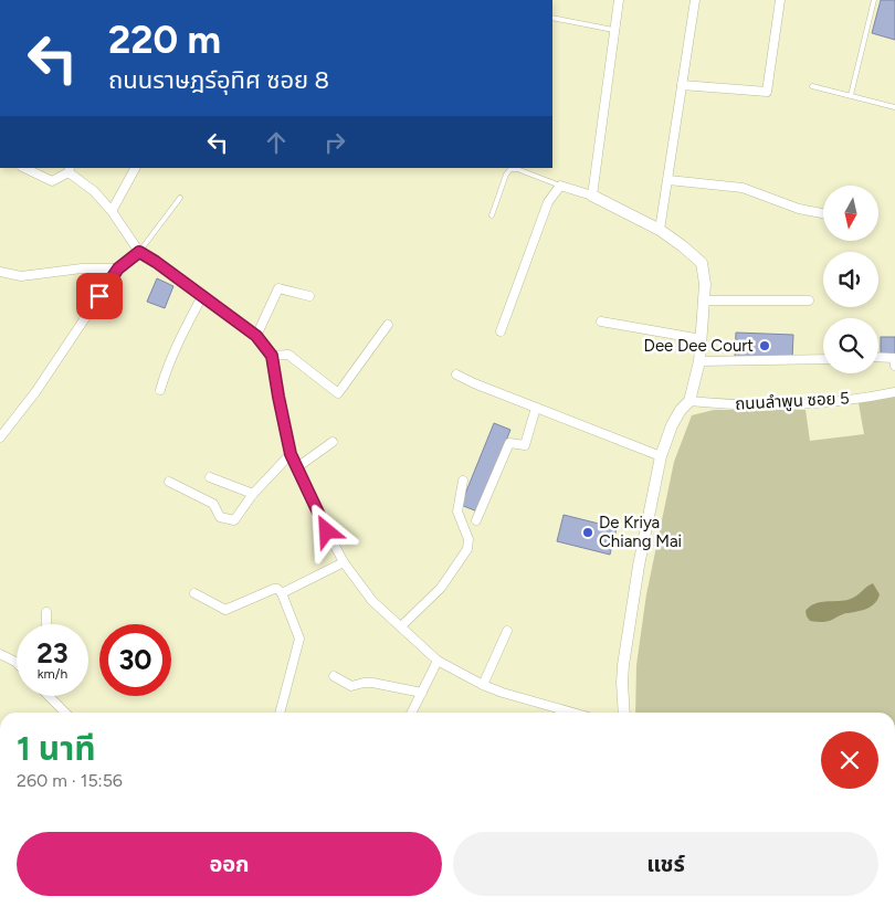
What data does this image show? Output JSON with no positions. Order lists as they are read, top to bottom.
{
  "streets": {
    "street": ["ถนนลำพูน ซอย 5"]
  },
  "places": ["Dee Dee Court", "De Kriya Chiang Mai"],
  "north": "bottom",
  "page": {
    "turn": ["220 m", "ถนนราษฎร์อุทิศ ซอย 8"],
    "speed": "23 km/h",
    "limit": "30",
    "heading": ["1 นาที", "260 m · 15:56"],
    "buttons": ["ออก", "แชร์"]
  }
}
